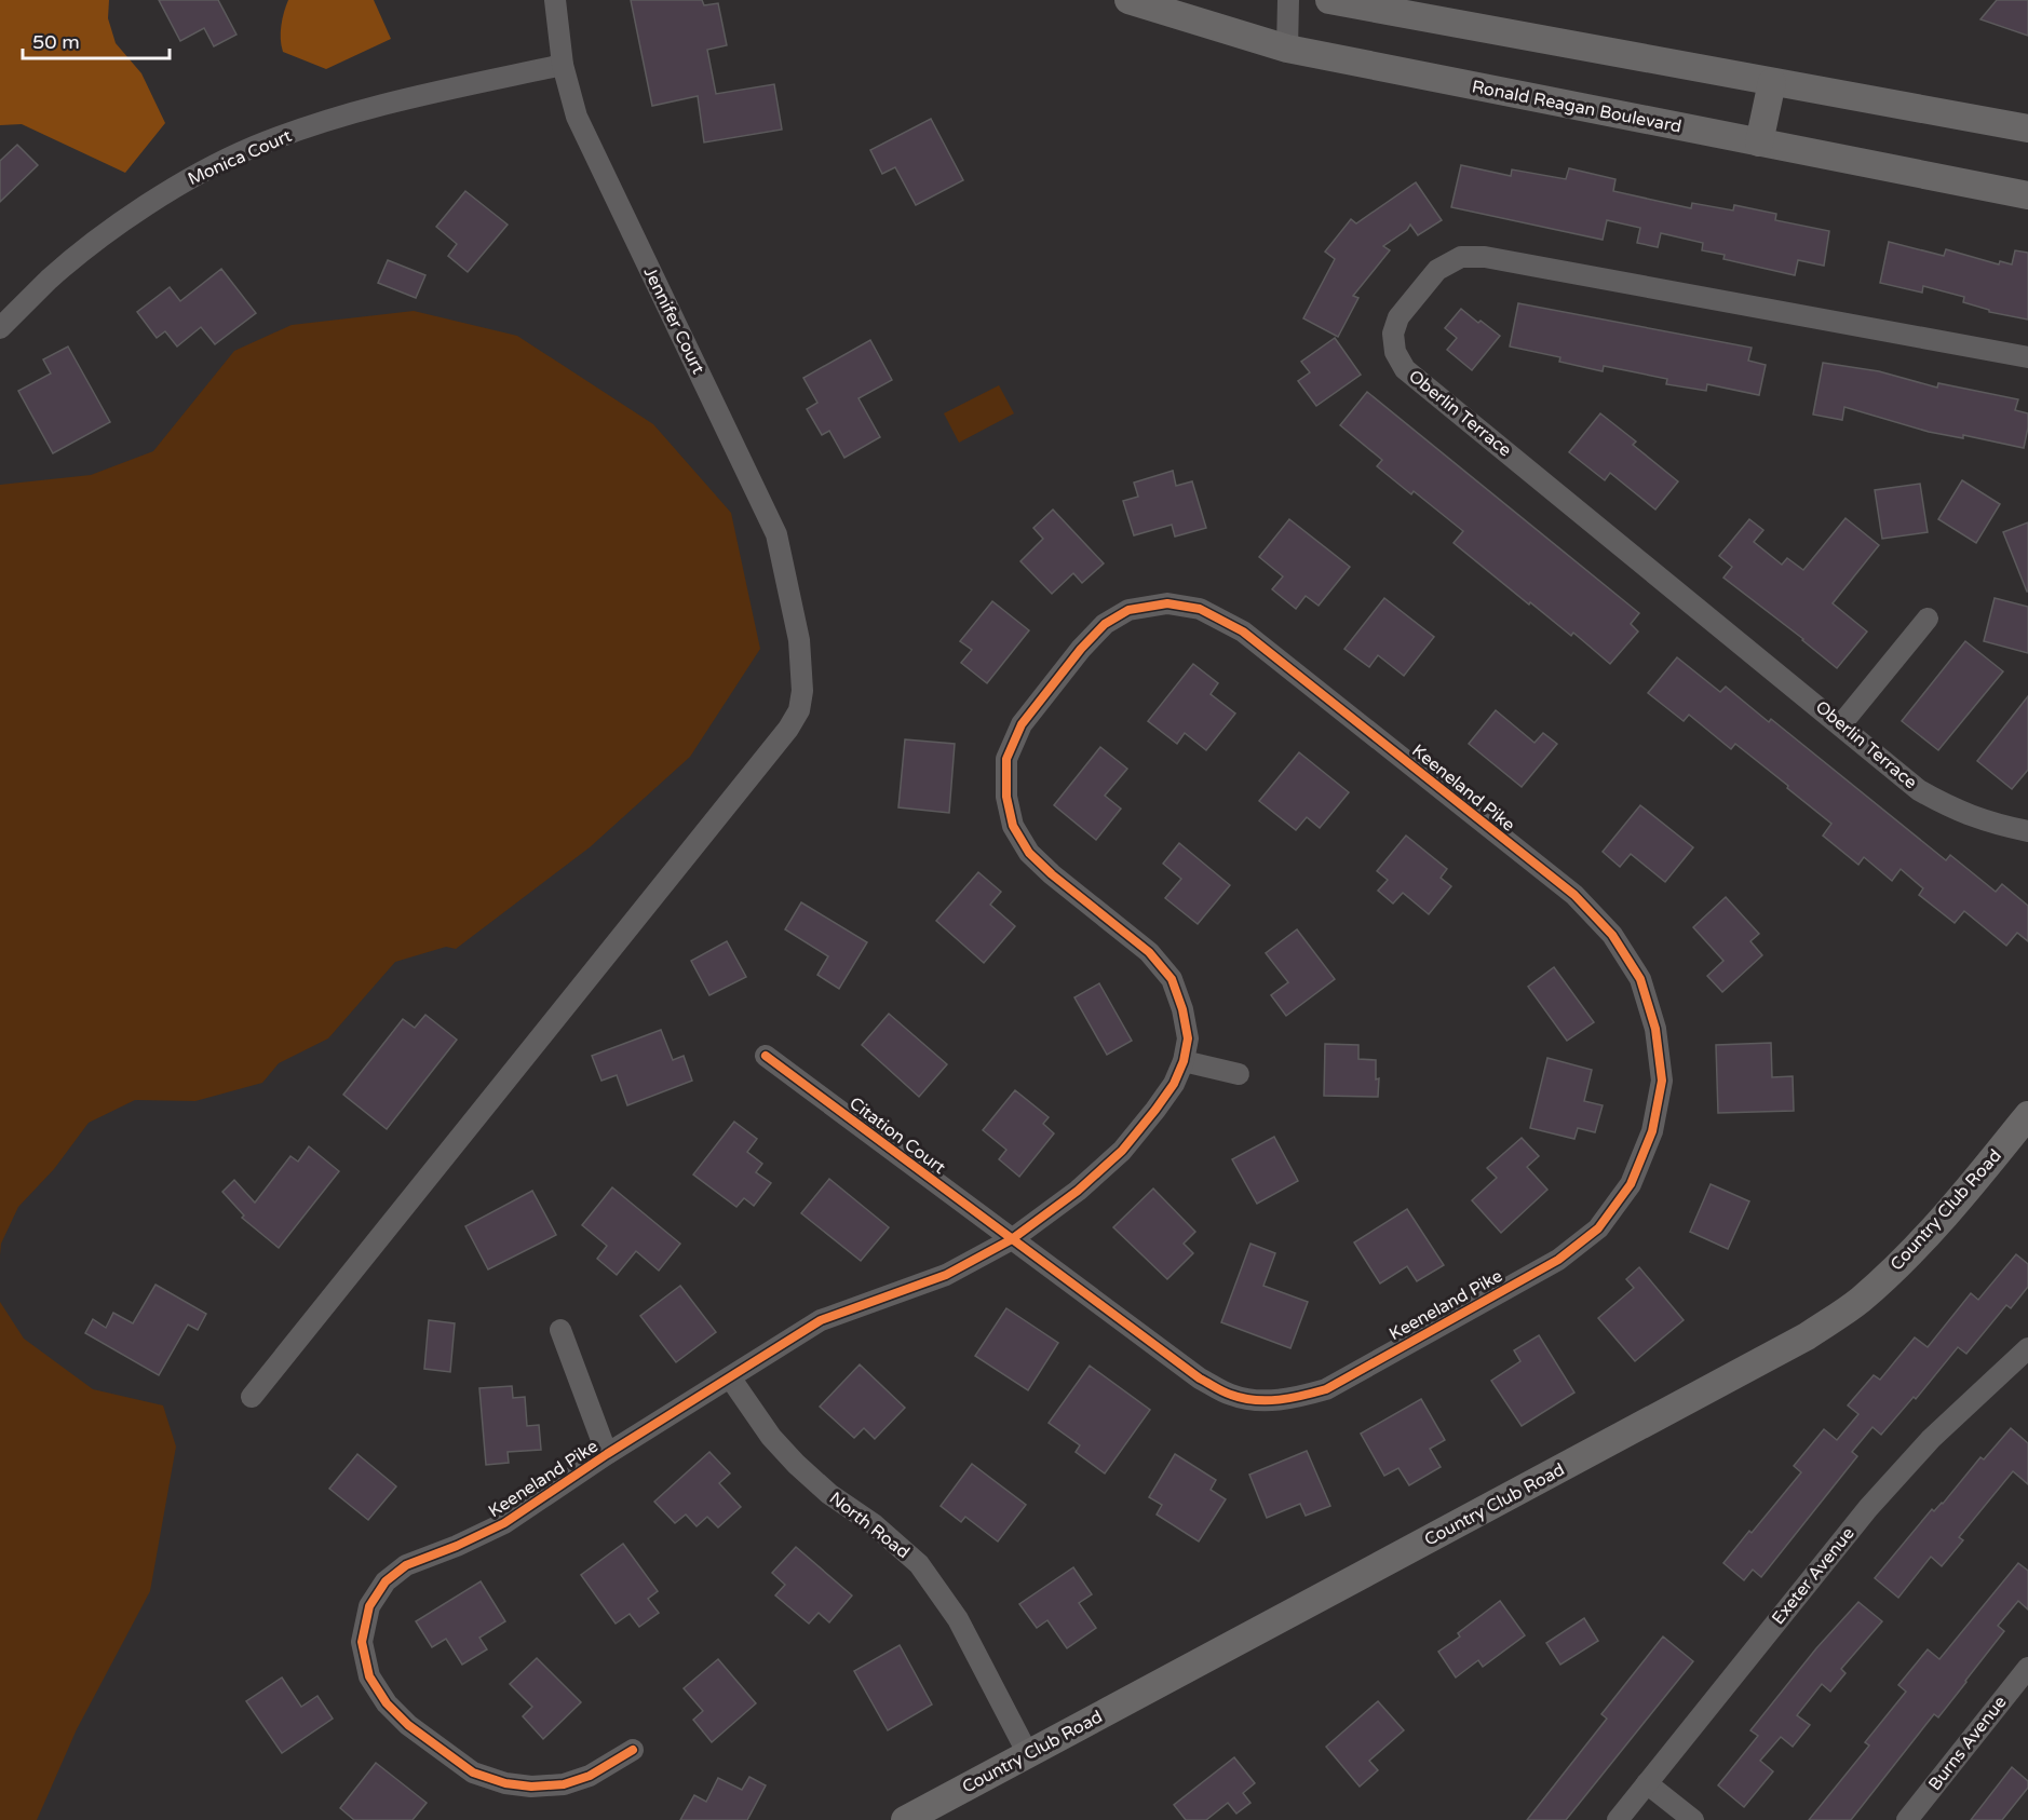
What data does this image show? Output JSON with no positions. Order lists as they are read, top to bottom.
{
  "streets": {
    "main road": ["Ronald Reagan Boulevard", "Country Club Road"],
    "street": [
      "Monica Court",
      "Jennifer Court",
      "Oberlin Terrace",
      "Keeneland Pike",
      "Citation Court",
      "North Road",
      "Exeter Avenue",
      "Burns Avenue"
    ]
  },
  "crossings": [
    ["Monica Court", "Jennifer Court"],
    ["Keeneland Pike", "Citation Court"],
    ["Keeneland Pike", "North Road"],
    ["Country Club Road", "North Road"]
  ],
  "scale_bar": "50 m"
}
